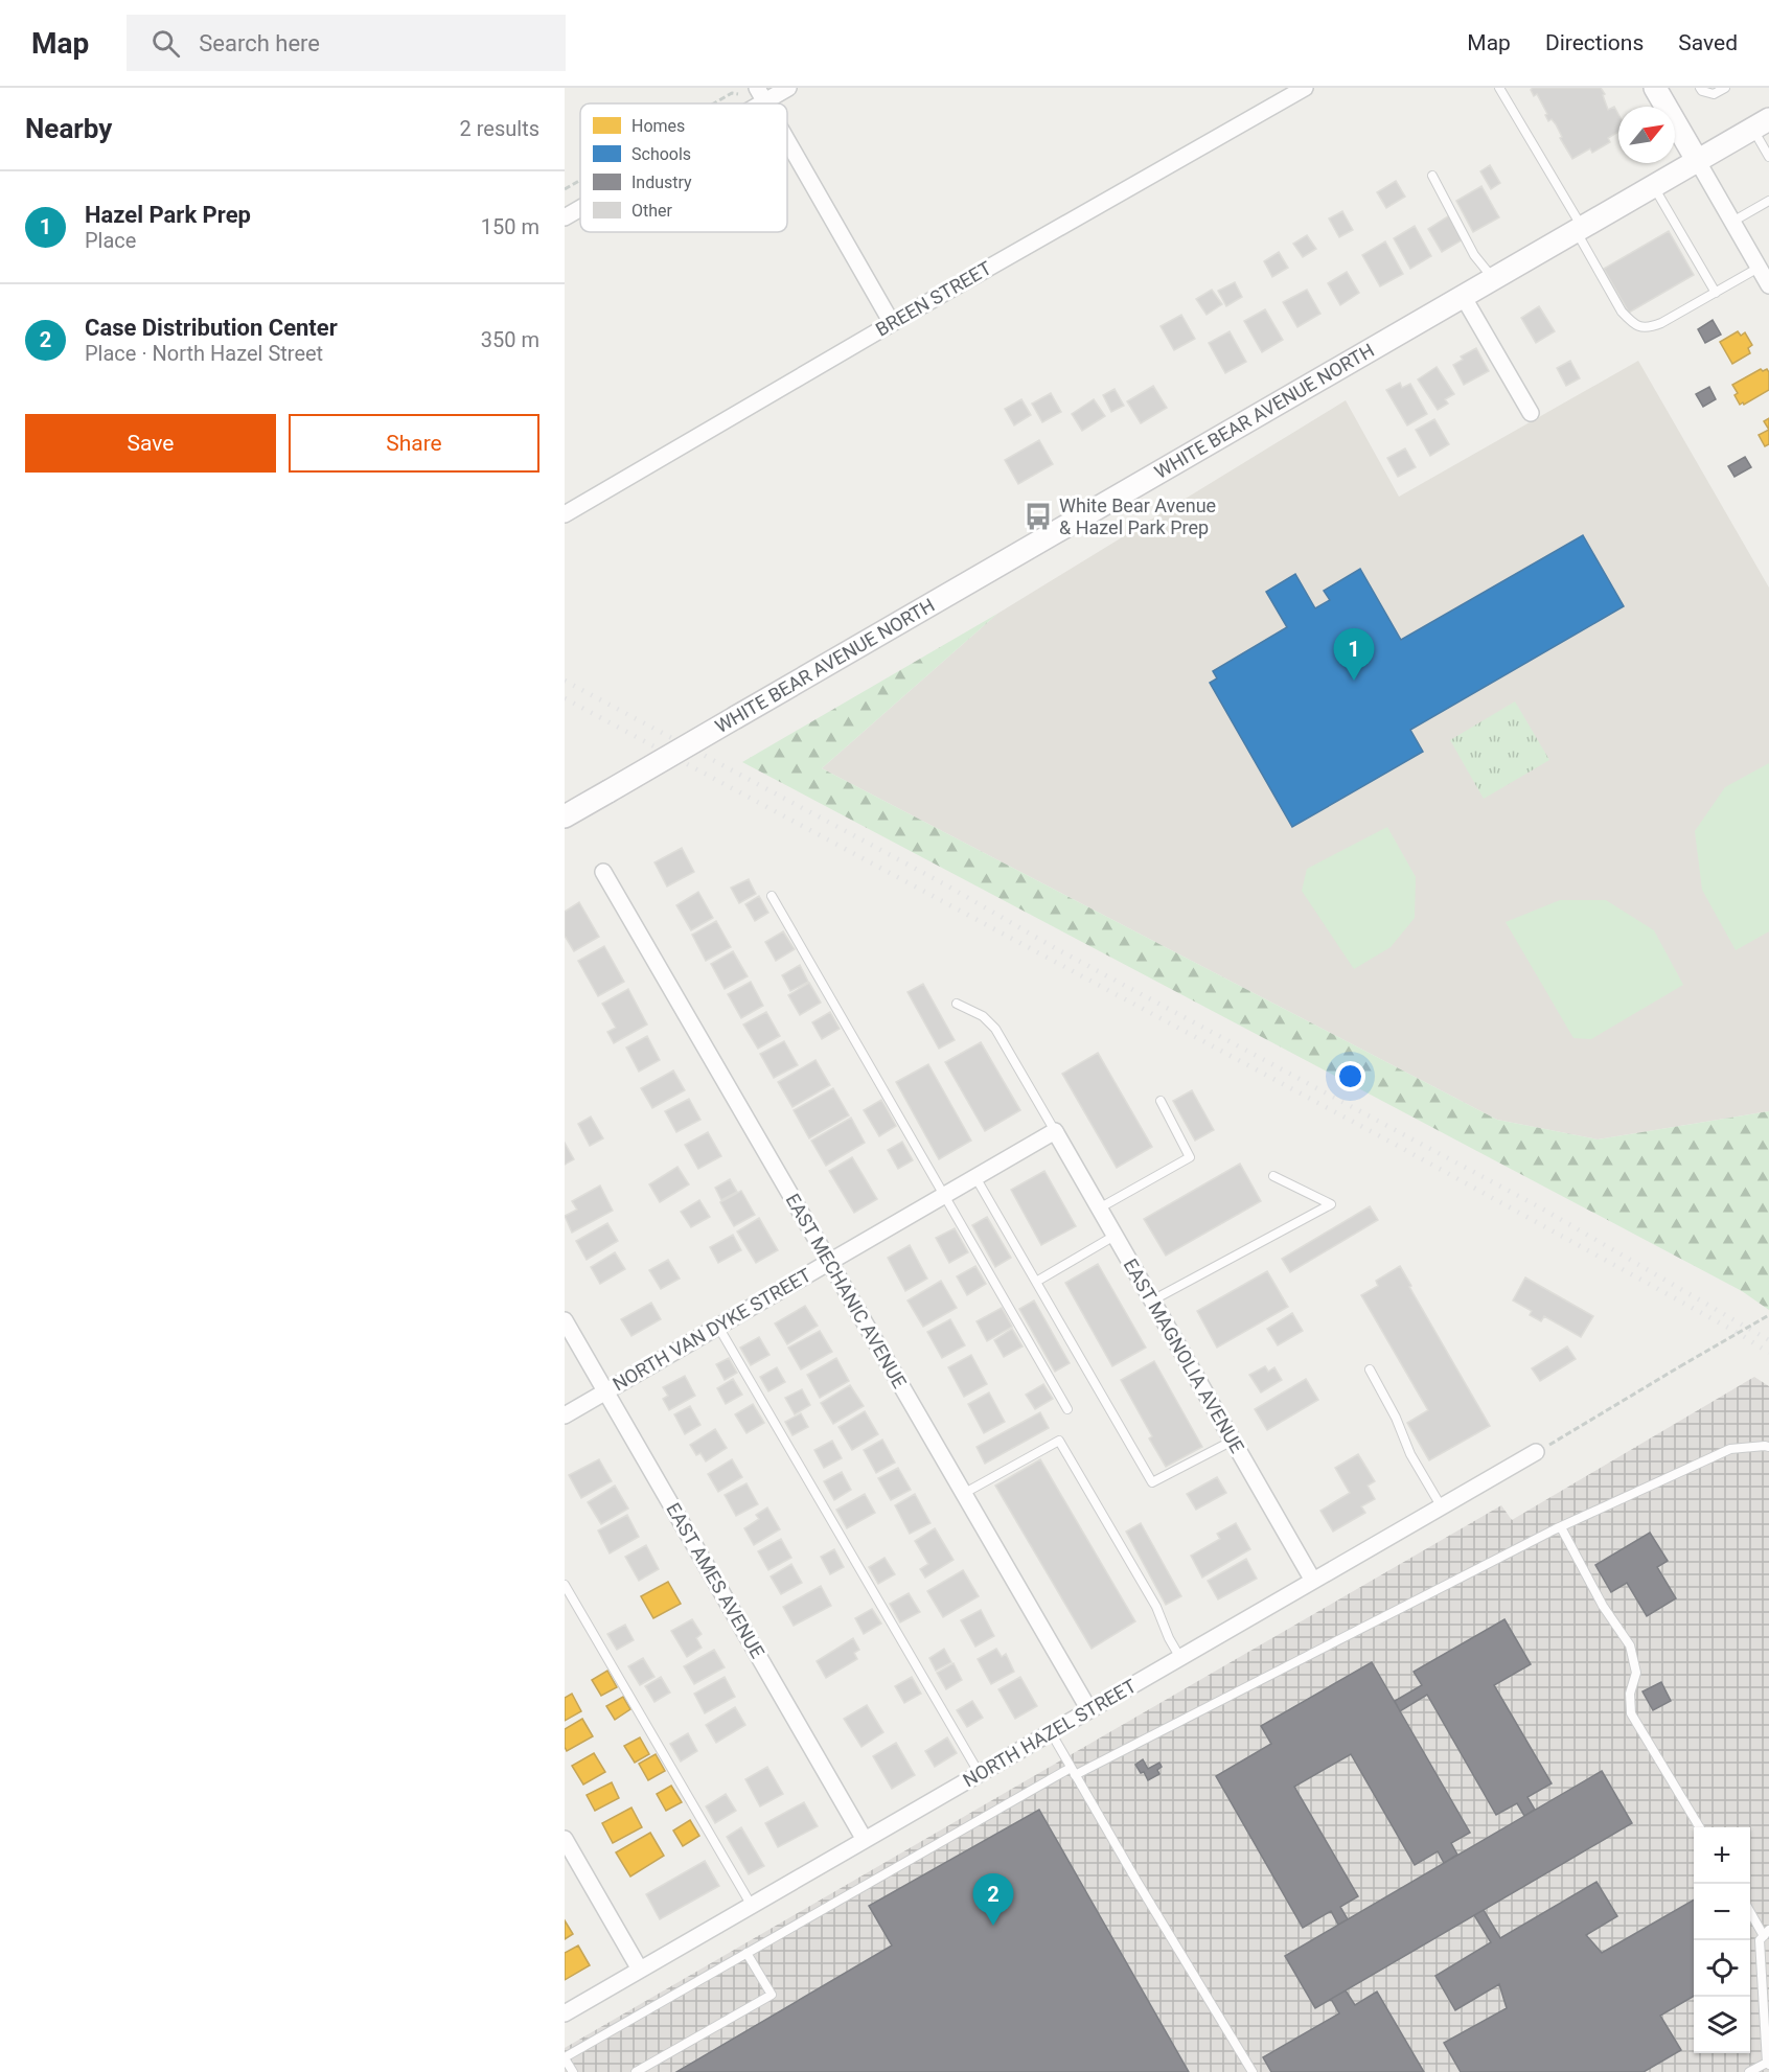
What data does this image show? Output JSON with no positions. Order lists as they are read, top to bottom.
{
  "streets": {
    "main road": ["WHITE BEAR AVENUE NORTH"],
    "street": [
      "BREEN STREET",
      "EAST MECHANIC AVENUE",
      "NORTH VAN DYKE STREET",
      "EAST MAGNOLIA AVENUE",
      "EAST AMES AVENUE",
      "NORTH HAZEL STREET"
    ]
  },
  "crossings": [
    ["EAST MECHANIC AVENUE", "NORTH VAN DYKE STREET"],
    ["EAST MECHANIC AVENUE", "NORTH HAZEL STREET"],
    ["NORTH VAN DYKE STREET", "EAST MAGNOLIA AVENUE"],
    ["NORTH VAN DYKE STREET", "EAST AMES AVENUE"],
    ["EAST MAGNOLIA AVENUE", "NORTH HAZEL STREET"],
    ["EAST AMES AVENUE", "NORTH HAZEL STREET"]
  ],
  "places": {
    "bus stop": ["White Bear Avenue & Hazel Park Prep"]
  },
  "legend": [
    "Homes",
    "Schools",
    "Industry",
    "Other"
  ],
  "north": "top right",
  "page": {
    "header": "Map",
    "search": "Search here",
    "nav": ["Map", "Directions", "Saved"],
    "heading": ["Nearby", "2 results"],
    "list": [
      {
        "mark": "1",
        "name": "Hazel Park Prep",
        "note": "Place",
        "value": "150 m"
      },
      {
        "mark": "2",
        "name": "Case Distribution Center",
        "note": "Place · North Hazel Street",
        "value": "350 m"
      }
    ],
    "buttons": ["Save", "Share"],
    "pins": ["1", "2"],
    "map_buttons": ["+", "−"]
  }
}
